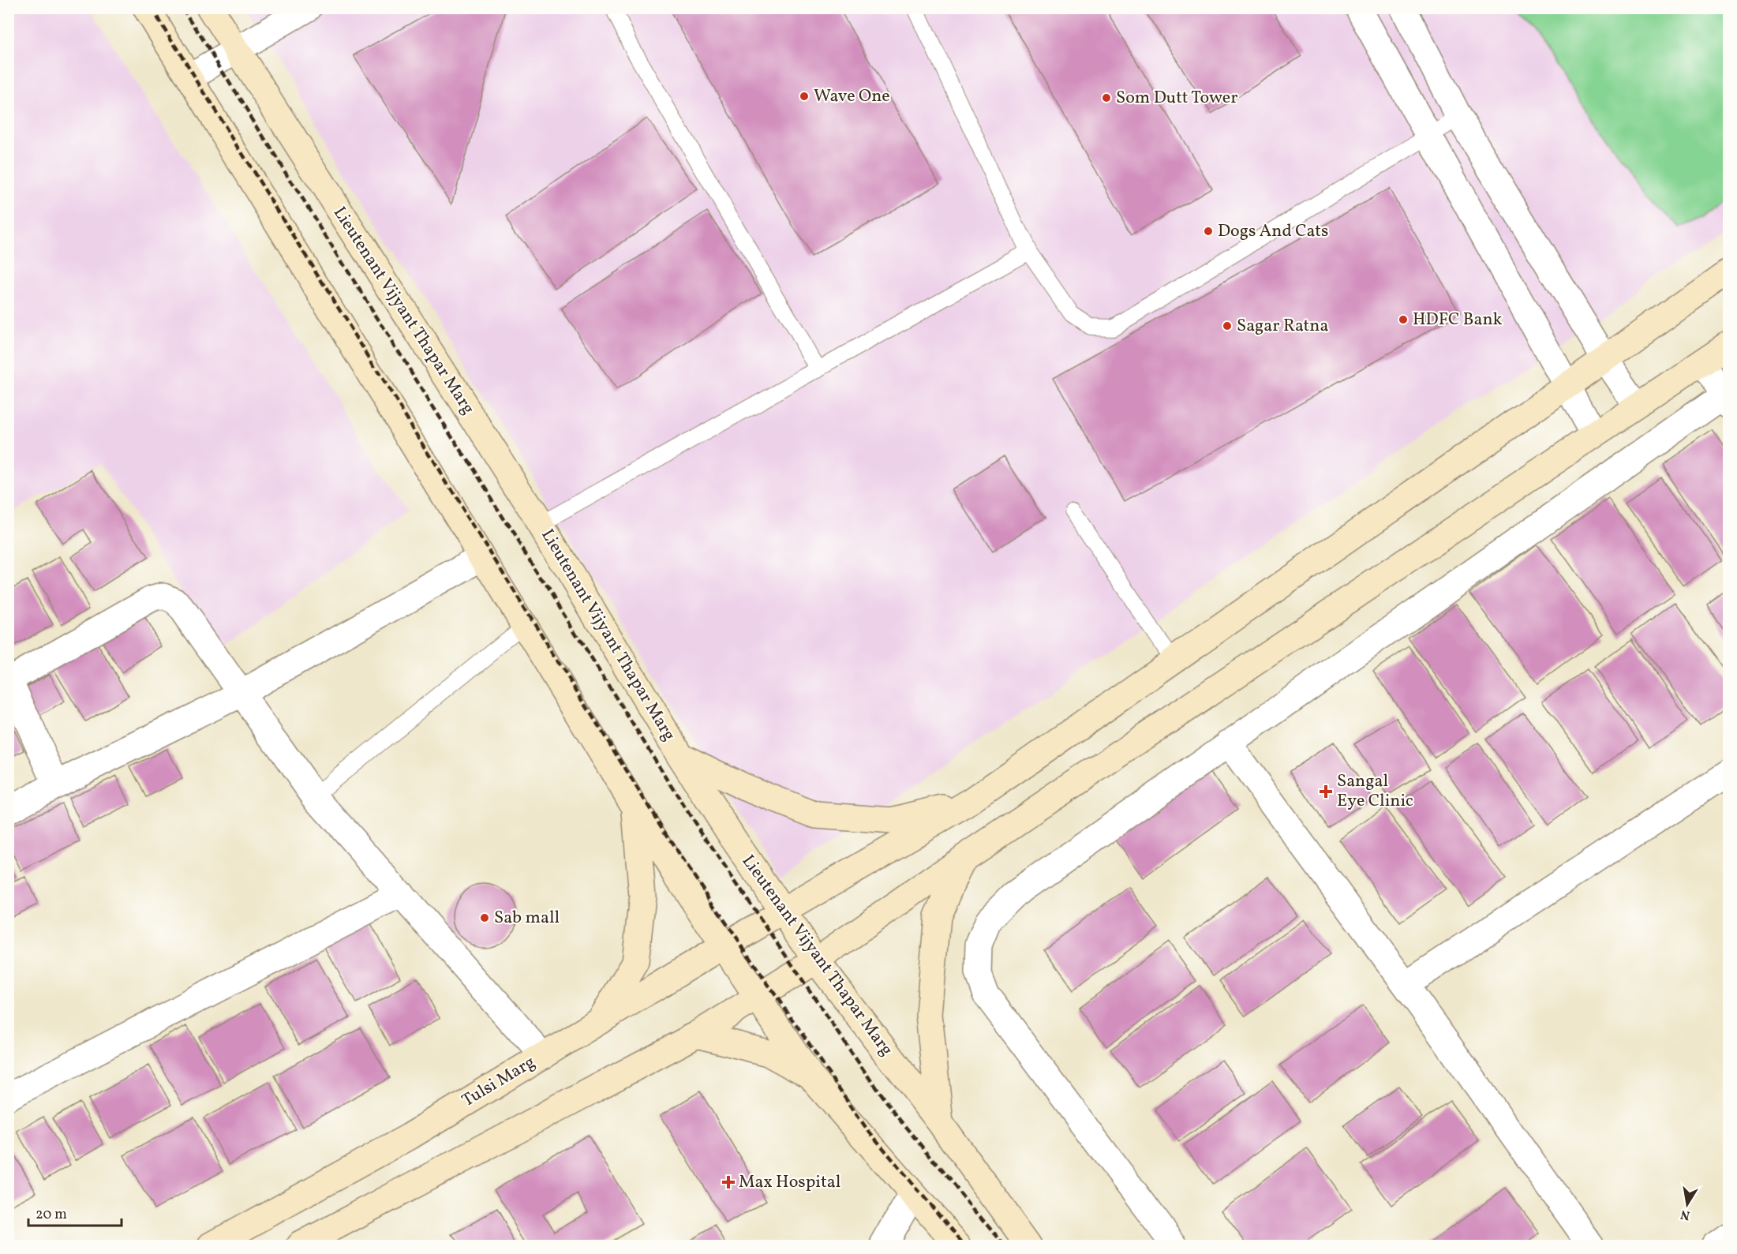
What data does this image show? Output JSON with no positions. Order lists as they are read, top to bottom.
{
  "streets": {
    "main road": ["Lieutenant Vijyant Thapar Marg", "Tulsi Marg"]
  },
  "crossings": [
    ["Lieutenant Vijyant Thapar Marg", "Tulsi Marg"]
  ],
  "places": {
    "other": [
      "Wave One",
      "Som Dutt Tower",
      "Dogs And Cats",
      "HDFC Bank",
      "Sagar Ratna",
      "Sab mall"
    ],
    "health": ["Sangal Eye Clinic", "Max Hospital"]
  },
  "scale_bar": "20 m",
  "north": "bottom"
}
